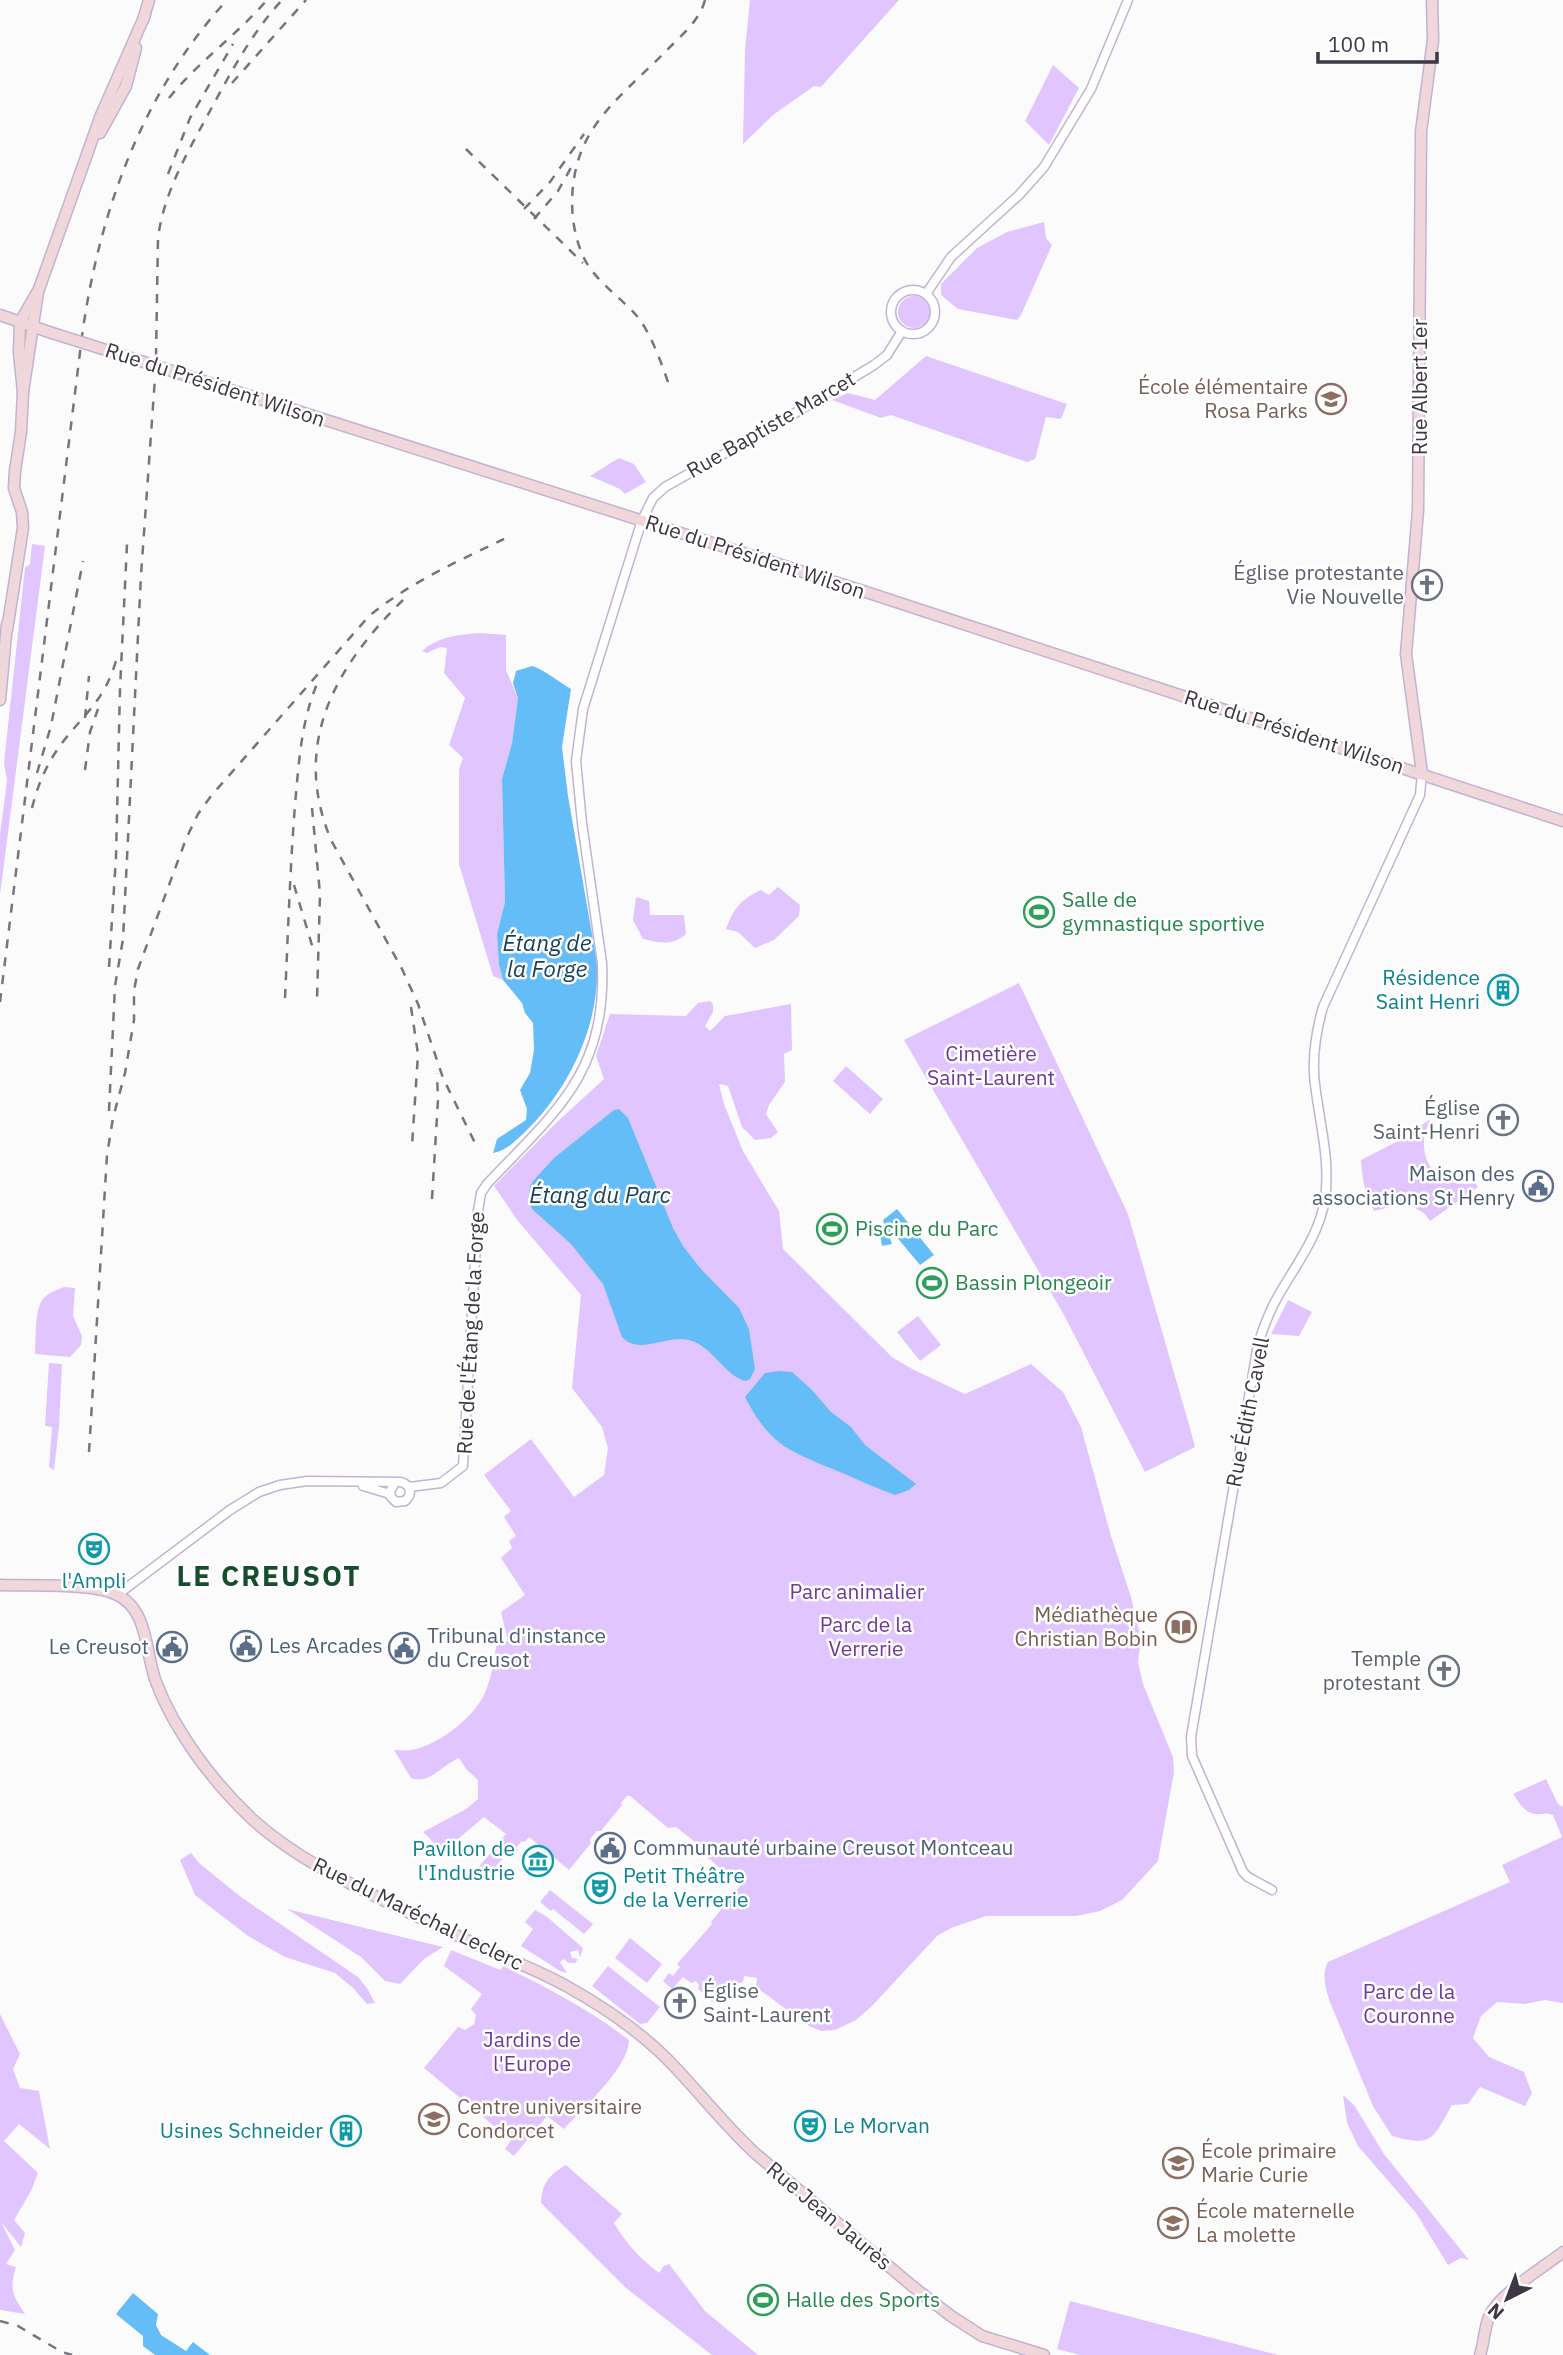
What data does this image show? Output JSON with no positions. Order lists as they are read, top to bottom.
{
  "streets": {
    "main road": [
      "Rue du Président Wilson",
      "Rue Albert 1er",
      "Rue du Maréchal Leclerc",
      "Rue Jean Jaurès"
    ],
    "street": ["Rue Baptiste Marcet", "Rue de l'Étang de la Forge", "Rue Édith Cavell"]
  },
  "crossings": [
    ["Rue du Président Wilson", "Rue Albert 1er"],
    ["Rue du Président Wilson", "Rue Baptiste Marcet"],
    ["Rue du Président Wilson", "Rue de l'Étang de la Forge"],
    ["Rue du Président Wilson", "Rue Édith Cavell"],
    ["Rue Albert 1er", "Rue Édith Cavell"],
    ["Rue Baptiste Marcet", "Rue de l'Étang de la Forge"],
    ["Rue du Maréchal Leclerc", "Rue Jean Jaurès"]
  ],
  "districts": ["LE CREUSOT"],
  "water": ["Étang de la Forge", "Étang du Parc"],
  "parks": [
    "Cimetière Saint-Laurent",
    "Parc animalier",
    "Parc de la Verrerie",
    "Parc de la Couronne",
    "Jardins de l'Europe"
  ],
  "places": {
    "school or university": [
      "École élémentaire Rosa Parks",
      "Centre universitaire Condorcet",
      "École primaire Marie Curie",
      "École maternelle La molette"
    ],
    "church": [
      "Église protestante Vie Nouvelle",
      "Église Saint-Henri",
      "Temple protestant",
      "Église Saint-Laurent"
    ],
    "sports": [
      "Salle de gymnastique sportive",
      "Piscine du Parc",
      "Bassin Plongeoir",
      "Halle des Sports"
    ],
    "building": ["Résidence Saint Henri", "Usines Schneider"],
    "public building": [
      "Maison des associations St Henry",
      "Les Arcades",
      "Le Creusot",
      "Tribunal d'instance du Creusot",
      "Communauté urbaine Creusot Montceau"
    ],
    "theatre": ["l'Ampli", "Petit Théâtre de la Verrerie", "Le Morvan"],
    "library": ["Médiathèque Christian Bobin"],
    "museum": ["Pavillon de l'Industrie"]
  },
  "scale_bar": "100 m",
  "north": "bottom left"
}
